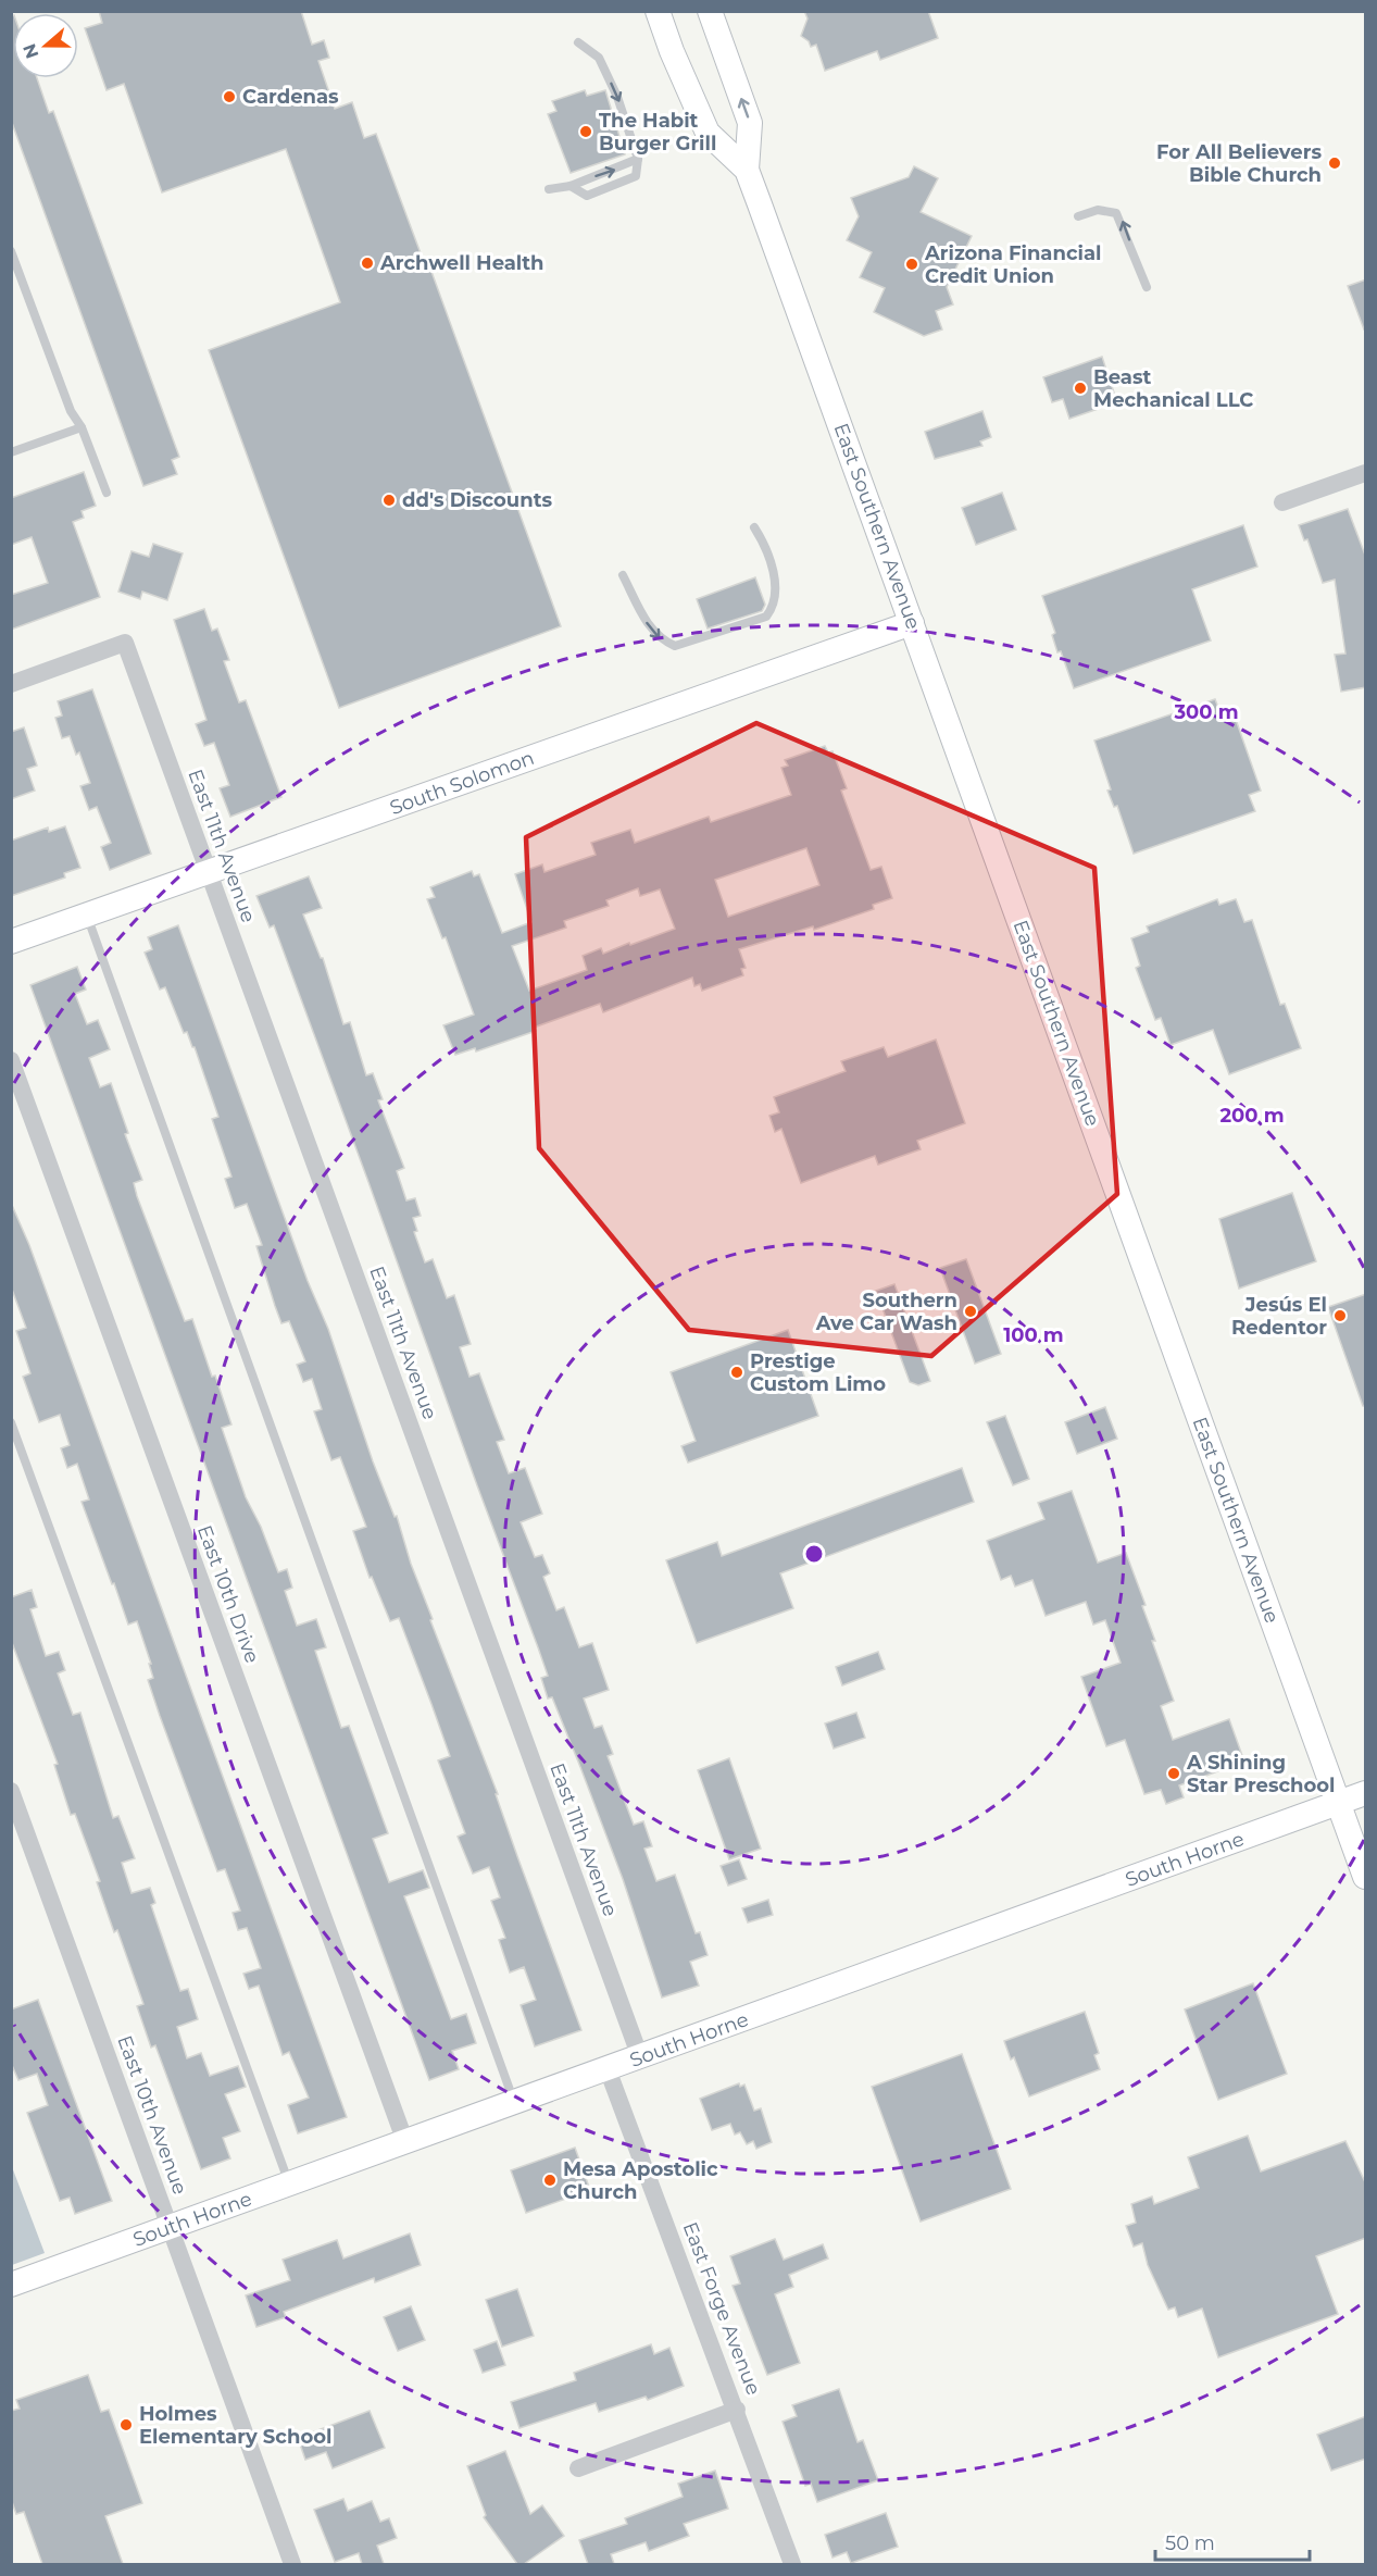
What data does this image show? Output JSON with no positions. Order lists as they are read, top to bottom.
{
  "streets": {
    "street": [
      "East Southern Avenue",
      "South Solomon",
      "East 11th Avenue",
      "East 10th Drive",
      "South Horne",
      "East 10th Avenue",
      "East Forge Avenue"
    ]
  },
  "crossings": [
    ["East Southern Avenue", "South Solomon"],
    ["East Southern Avenue", "South Horne"],
    ["South Solomon", "East 11th Avenue"],
    ["East 11th Avenue", "South Horne"],
    ["East 10th Drive", "South Horne"],
    ["South Horne", "East 10th Avenue"],
    ["South Horne", "East Forge Avenue"]
  ],
  "places": [
    "Cardenas",
    "The Habit Burger Grill",
    "For All Believers Bible Church",
    "Archwell Health",
    "Arizona Financial Credit Union",
    "Beast Mechanical LLC",
    "dd's Discounts",
    "Southern Ave Car Wash",
    "Jesús El Redentor",
    "Prestige Custom Limo",
    "A Shining Star Preschool",
    "Mesa Apostolic Church",
    "Holmes Elementary School"
  ],
  "scale_bar": "50 m",
  "north": "left",
  "rings": ["300 m", "200 m", "100 m"]
}
